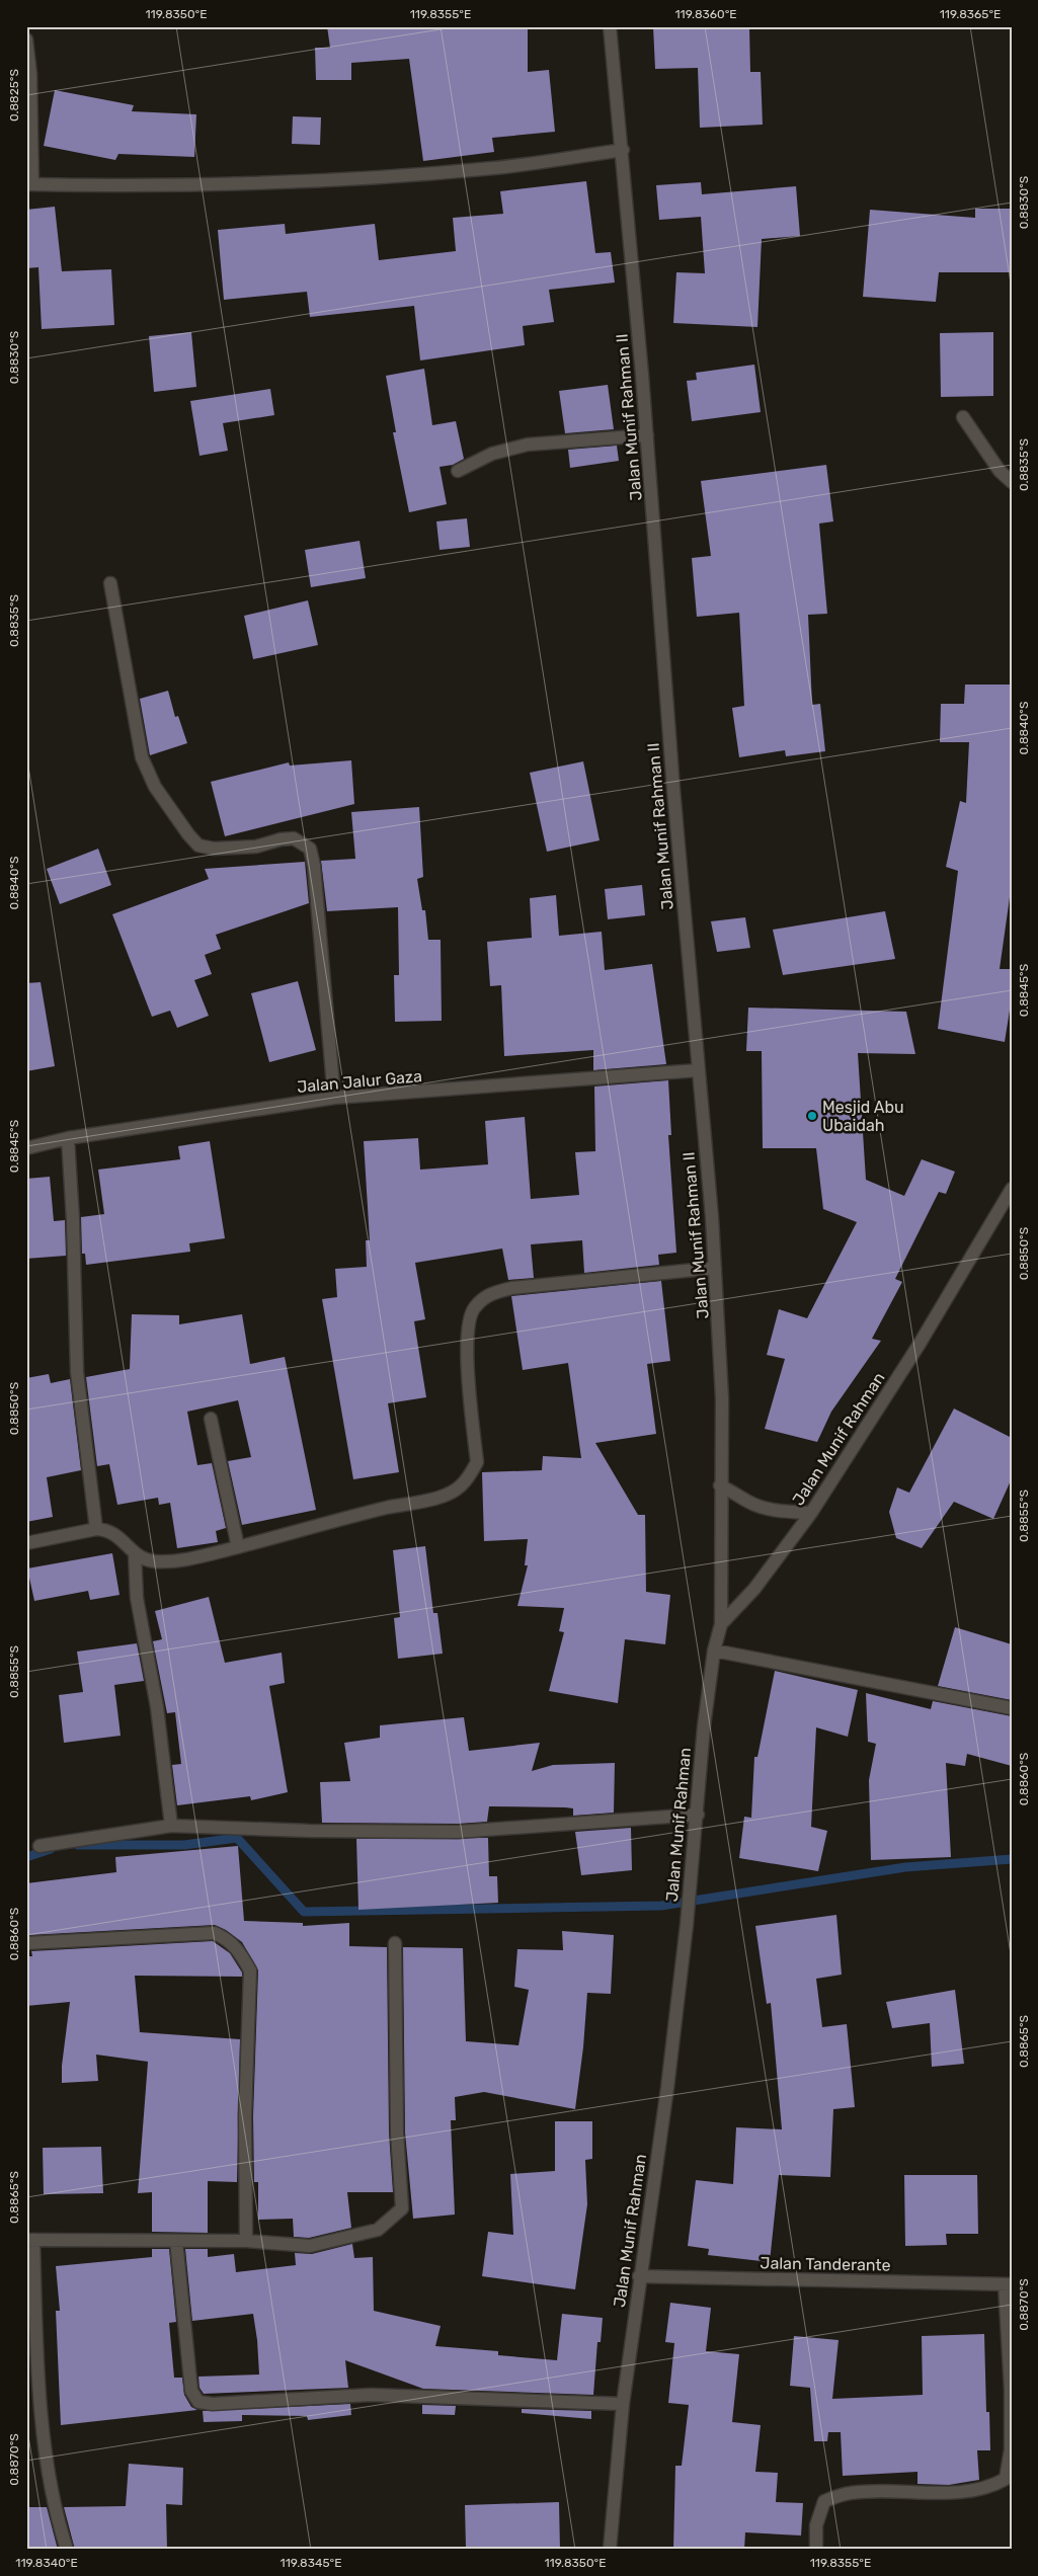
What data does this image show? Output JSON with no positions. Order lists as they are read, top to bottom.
{
  "streets": {
    "street": [
      "Jalan Munif Rahman II",
      "Jalan Jalur Gaza",
      "Jalan Munif Rahman",
      "Jalan Tanderante"
    ]
  },
  "crossings": [
    ["Jalan Munif Rahman II", "Jalan Jalur Gaza"],
    ["Jalan Munif Rahman II", "Jalan Munif Rahman"],
    ["Jalan Munif Rahman", "Jalan Tanderante"]
  ],
  "places": ["Mesjid Abu Ubaidah"],
  "coordinates": [
    "119.8350°E",
    "119.8355°E",
    "119.8360°E",
    "119.8365°E",
    "0.8825°S",
    "0.8830°S",
    "0.8835°S",
    "0.8840°S",
    "0.8845°S",
    "0.8850°S",
    "0.8855°S",
    "0.8860°S",
    "0.8865°S",
    "0.8870°S",
    "119.8340°E",
    "119.8345°E"
  ]
}
